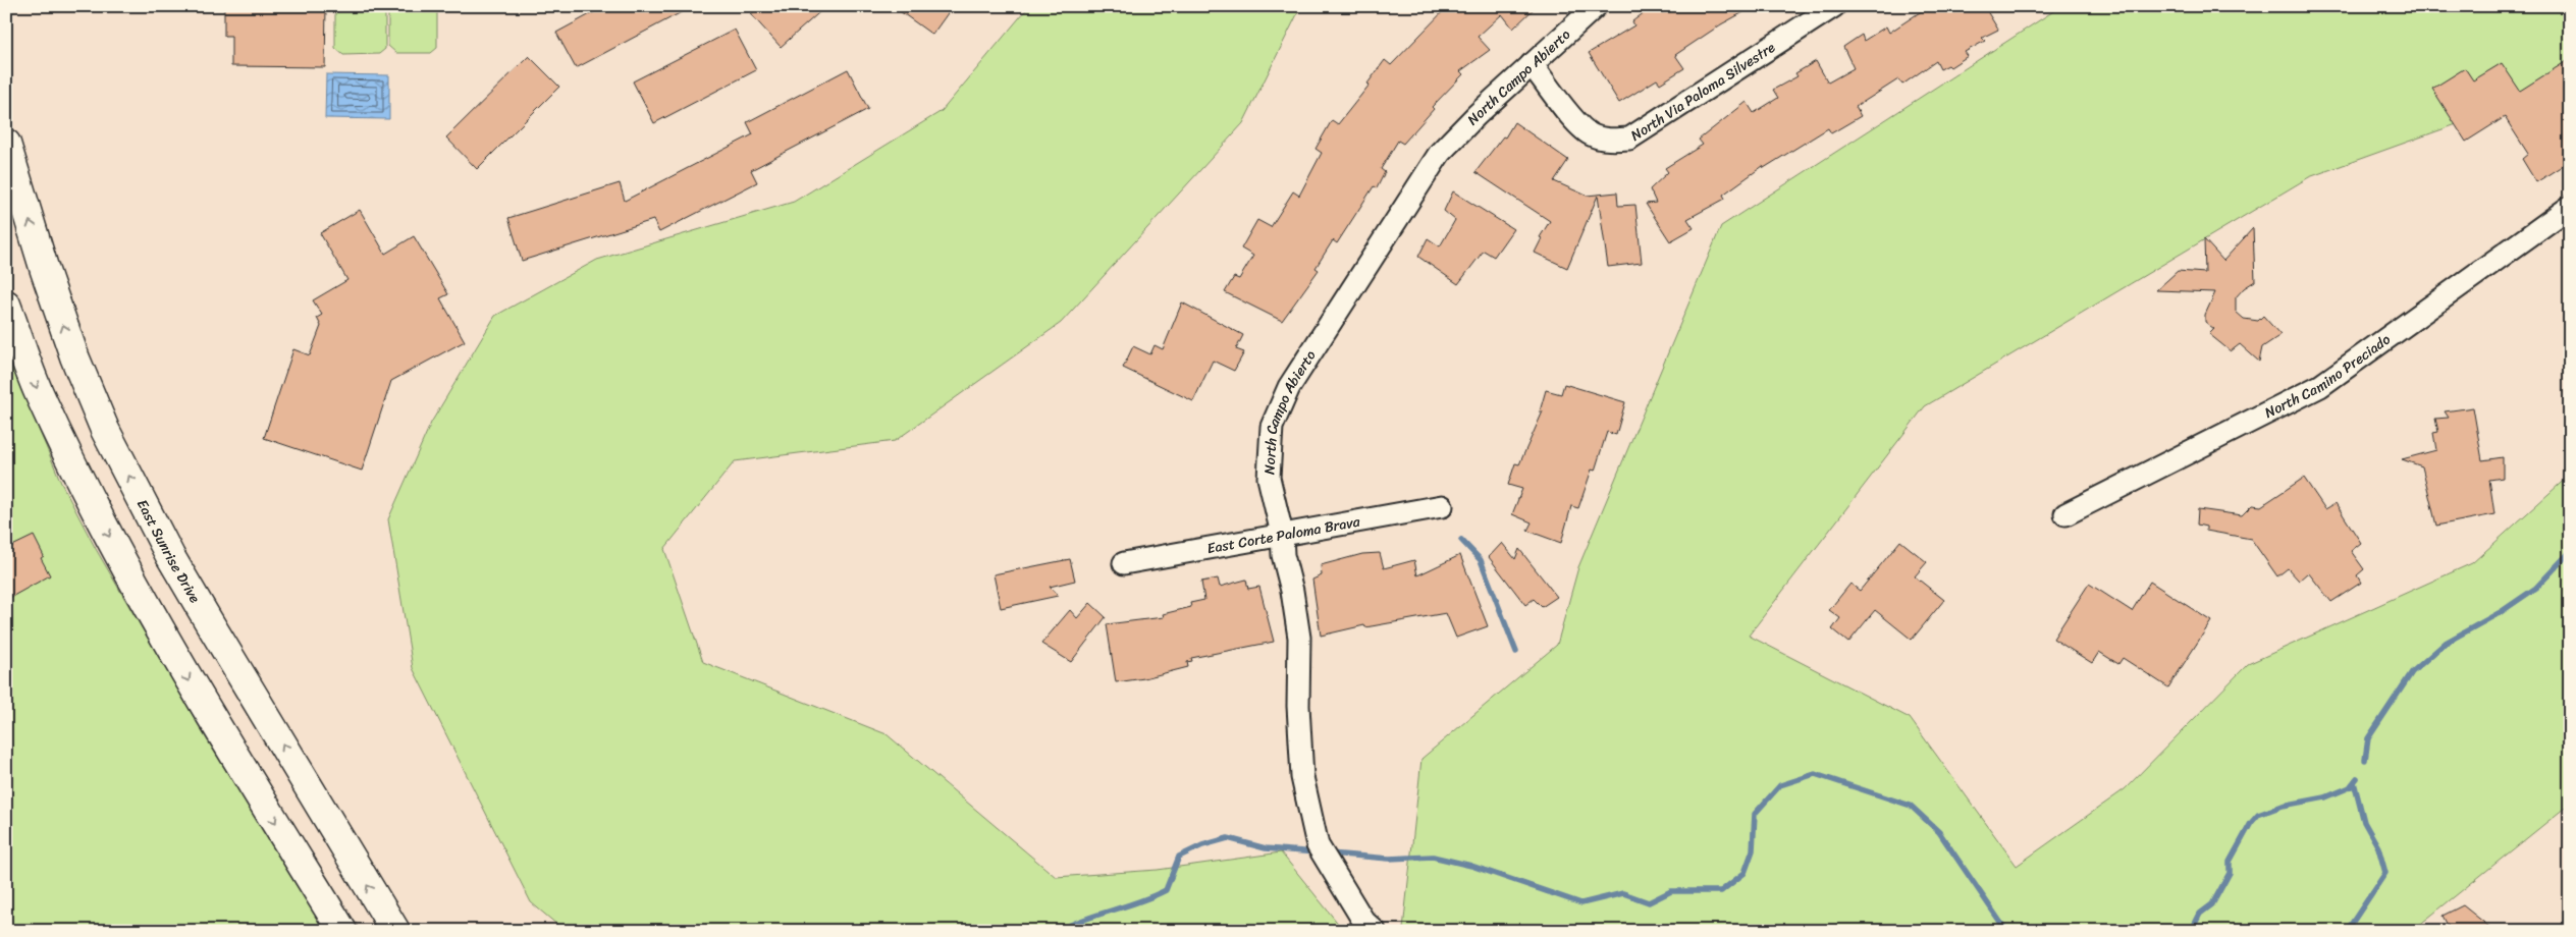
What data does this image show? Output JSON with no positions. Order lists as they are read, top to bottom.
{
  "streets": {
    "main road": ["East Sunrise Drive"],
    "street": [
      "North Campo Abierto",
      "North Via Paloma Silvestre",
      "North Camino Preciado",
      "East Corte Paloma Brava"
    ]
  },
  "crossings": [
    ["North Campo Abierto", "North Via Paloma Silvestre"],
    ["North Campo Abierto", "East Corte Paloma Brava"]
  ]
}
